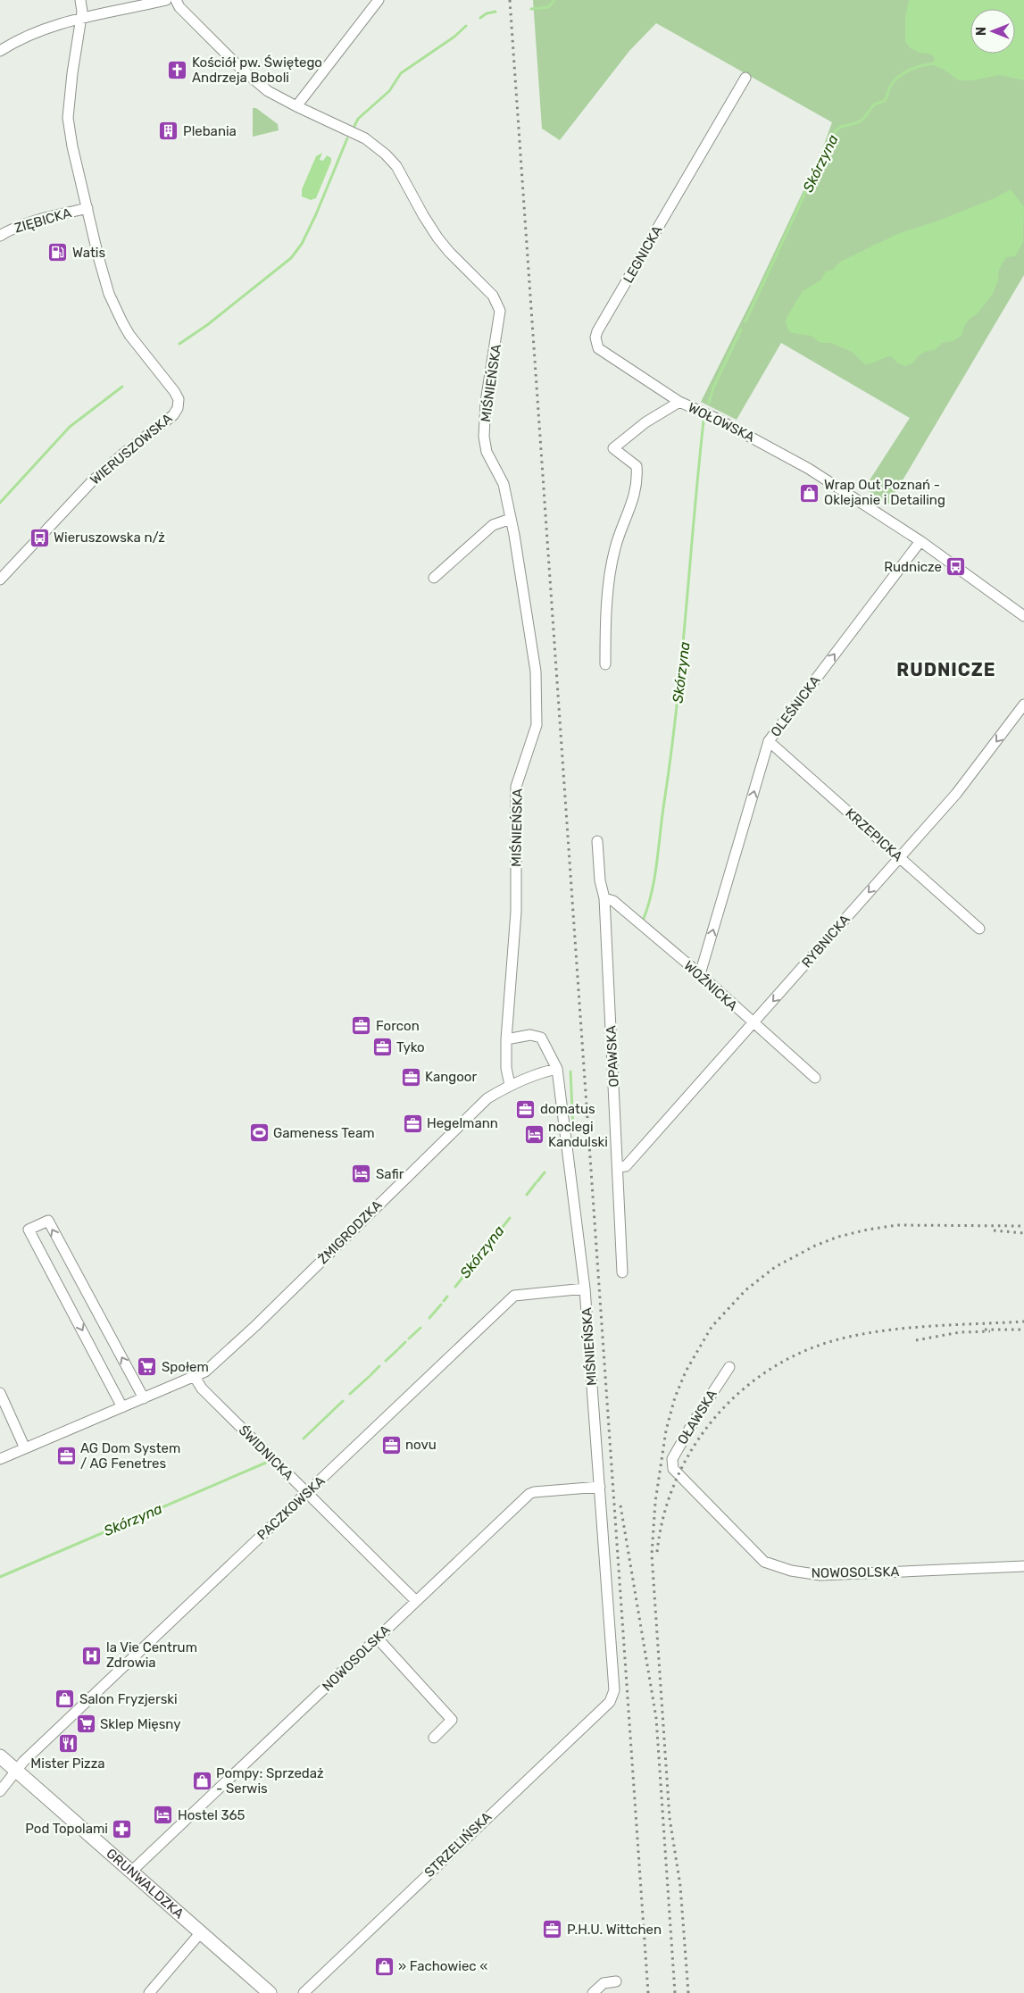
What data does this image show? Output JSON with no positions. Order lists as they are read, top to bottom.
{
  "streets": {
    "street": [
      "ZIĘBICKA",
      "LEGNICKA",
      "MIŚNIEŃSKA",
      "WOŁOWSKA",
      "WIERUSZOWSKA",
      "OLEŚNICKA",
      "KRZEPICKA",
      "RYBNICKA",
      "WOŹNICKA",
      "OPAWSKA",
      "ŻMIGRODZKA",
      "OŁAWSKA",
      "ŚWIDNICKA",
      "PACZKOWSKA",
      "NOWOSOLSKA",
      "STRZELIŃSKA",
      "GRUNWALDZKA"
    ]
  },
  "crossings": [
    ["ZIĘBICKA", "WIERUSZOWSKA"],
    ["LEGNICKA", "WOŁOWSKA"],
    ["MIŚNIEŃSKA", "ŻMIGRODZKA"],
    ["MIŚNIEŃSKA", "PACZKOWSKA"],
    ["MIŚNIEŃSKA", "NOWOSOLSKA"],
    ["MIŚNIEŃSKA", "STRZELIŃSKA"],
    ["WOŁOWSKA", "OLEŚNICKA"],
    ["OLEŚNICKA", "KRZEPICKA"],
    ["OLEŚNICKA", "WOŹNICKA"],
    ["KRZEPICKA", "RYBNICKA"],
    ["RYBNICKA", "WOŹNICKA"],
    ["RYBNICKA", "OPAWSKA"],
    ["WOŹNICKA", "OPAWSKA"],
    ["ŻMIGRODZKA", "ŚWIDNICKA"],
    ["OŁAWSKA", "NOWOSOLSKA"],
    ["ŚWIDNICKA", "PACZKOWSKA"],
    ["ŚWIDNICKA", "NOWOSOLSKA"],
    ["PACZKOWSKA", "GRUNWALDZKA"],
    ["NOWOSOLSKA", "GRUNWALDZKA"]
  ],
  "one_way": ["OLEŚNICKA", "RYBNICKA"],
  "districts": ["RUDNICZE"],
  "water": ["Skórzyna"],
  "places": {
    "church": ["Kościół pw. Świętego Andrzeja Boboli"],
    "building": ["Plebania"],
    "fuel station": ["Watis"],
    "shop": [
      "Wrap Out Poznań - Oklejanie i Detailing",
      "Salon Fryzjerski",
      "Pompy: Sprzedaż - Serwis",
      "» Fachowiec «"
    ],
    "bus stop": ["Wieruszowska n/ż", "Rudnicze"],
    "office": [
      "Forcon",
      "Tyko",
      "Kangoor",
      "domatus",
      "Hegelmann",
      "novu",
      "AG Dom System / AG Fenetres",
      "P.H.U. Wittchen"
    ],
    "sports": ["Gameness Team"],
    "hotel": ["noclegi Kandulski", "Safir", "Hostel 365"],
    "supermarket": ["Społem", "Sklep Mięsny"],
    "hospital": ["la Vie Centrum Zdrowia"],
    "restaurant": ["Mister Pizza"],
    "pharmacy": ["Pod Topolami"]
  },
  "north": "left"
}
